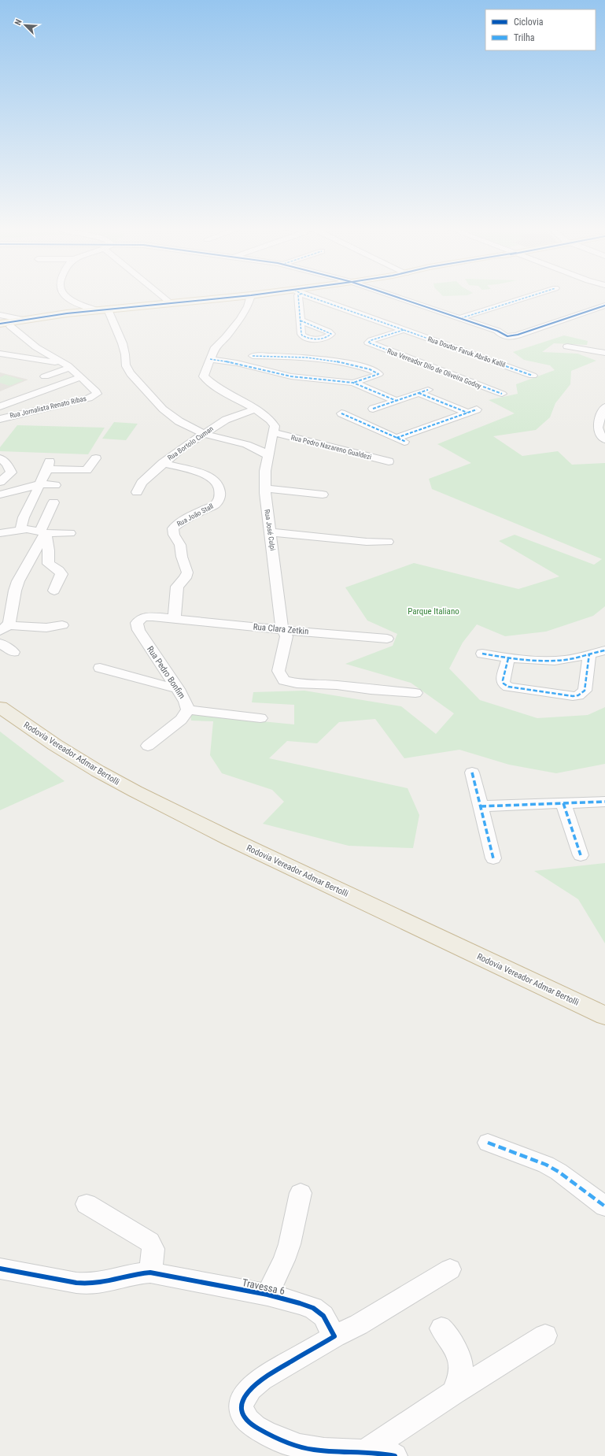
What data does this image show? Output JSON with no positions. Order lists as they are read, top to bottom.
{
  "streets": {
    "highway": ["Rodovia Vereador Admar Bertolli"],
    "street": [
      "Rua Doutor Faruk Abrão Kallil",
      "Rua Vereador Dilo de Oliveira Godoy",
      "Rua Jornalista Renato Ribas",
      "Rua Bortolo Cuman",
      "Rua Pedro Nazareno Gualdezi",
      "Rua João Stall",
      "Rua José Culpi",
      "Rua Clara Zetkin",
      "Rua Pedro Bonfim",
      "Travessa 6"
    ]
  },
  "crossings": [
    ["Rua Doutor Faruk Abrão Kallil", "Rua Vereador Dilo de Oliveira Godoy"],
    ["Rua Bortolo Cuman", "Rua João Stall"],
    ["Rua Pedro Nazareno Gualdezi", "Rua José Culpi"],
    ["Rua João Stall", "Rua Clara Zetkin"],
    ["Rua João Stall", "Rua Pedro Bonfim"],
    ["Rua José Culpi", "Rua Clara Zetkin"],
    ["Rua Clara Zetkin", "Rua Pedro Bonfim"]
  ],
  "parks": ["Parque Italiano"],
  "legend": ["Ciclovia", "Trilha"],
  "north": "top left"
}
